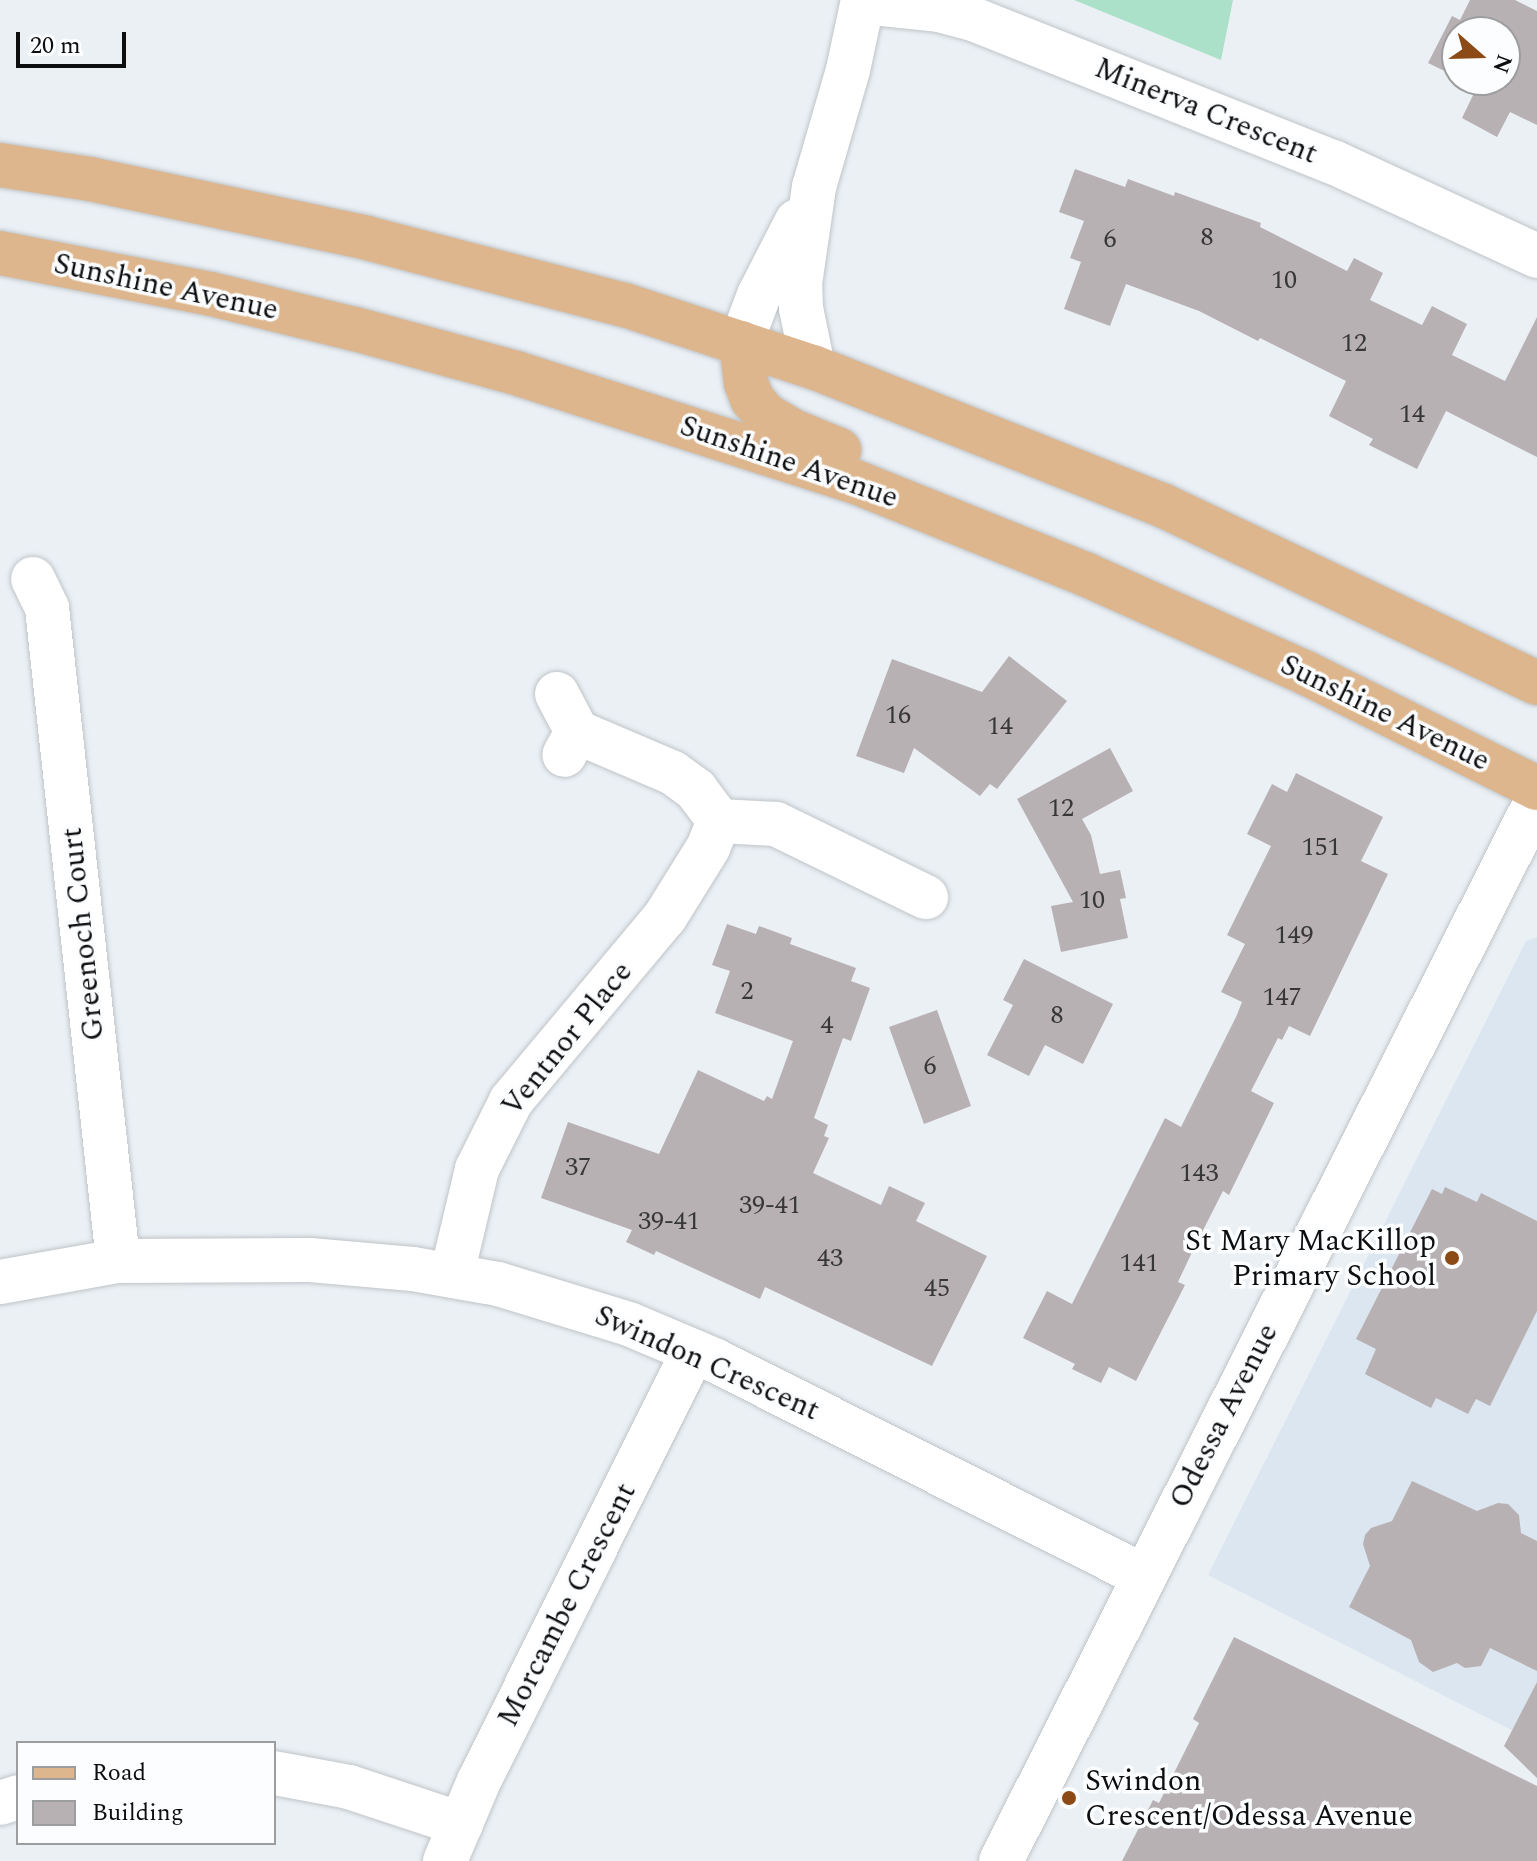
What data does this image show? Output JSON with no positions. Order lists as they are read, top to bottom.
{
  "streets": {
    "main road": ["Sunshine Avenue"],
    "street": [
      "Minerva Crescent",
      "Greenoch Court",
      "Ventnor Place",
      "Swindon Crescent",
      "Odessa Avenue",
      "Morcambe Crescent"
    ]
  },
  "crossings": [
    ["Greenoch Court", "Swindon Crescent"],
    ["Ventnor Place", "Swindon Crescent"],
    ["Swindon Crescent", "Odessa Avenue"],
    ["Swindon Crescent", "Morcambe Crescent"]
  ],
  "places": ["St Mary MacKillop Primary School", "Swindon Crescent/Odessa Avenue"],
  "house_numbers": [
    "8",
    "6",
    "10",
    "12",
    "14",
    "16",
    "14",
    "12",
    "151",
    "10",
    "149",
    "2",
    "147",
    "8",
    "4",
    "6",
    "37",
    "143",
    "39-41",
    "39-41",
    "43",
    "141",
    "45"
  ],
  "legend": ["Road", "Building"],
  "scale_bar": "20 m",
  "north": "right"
}
